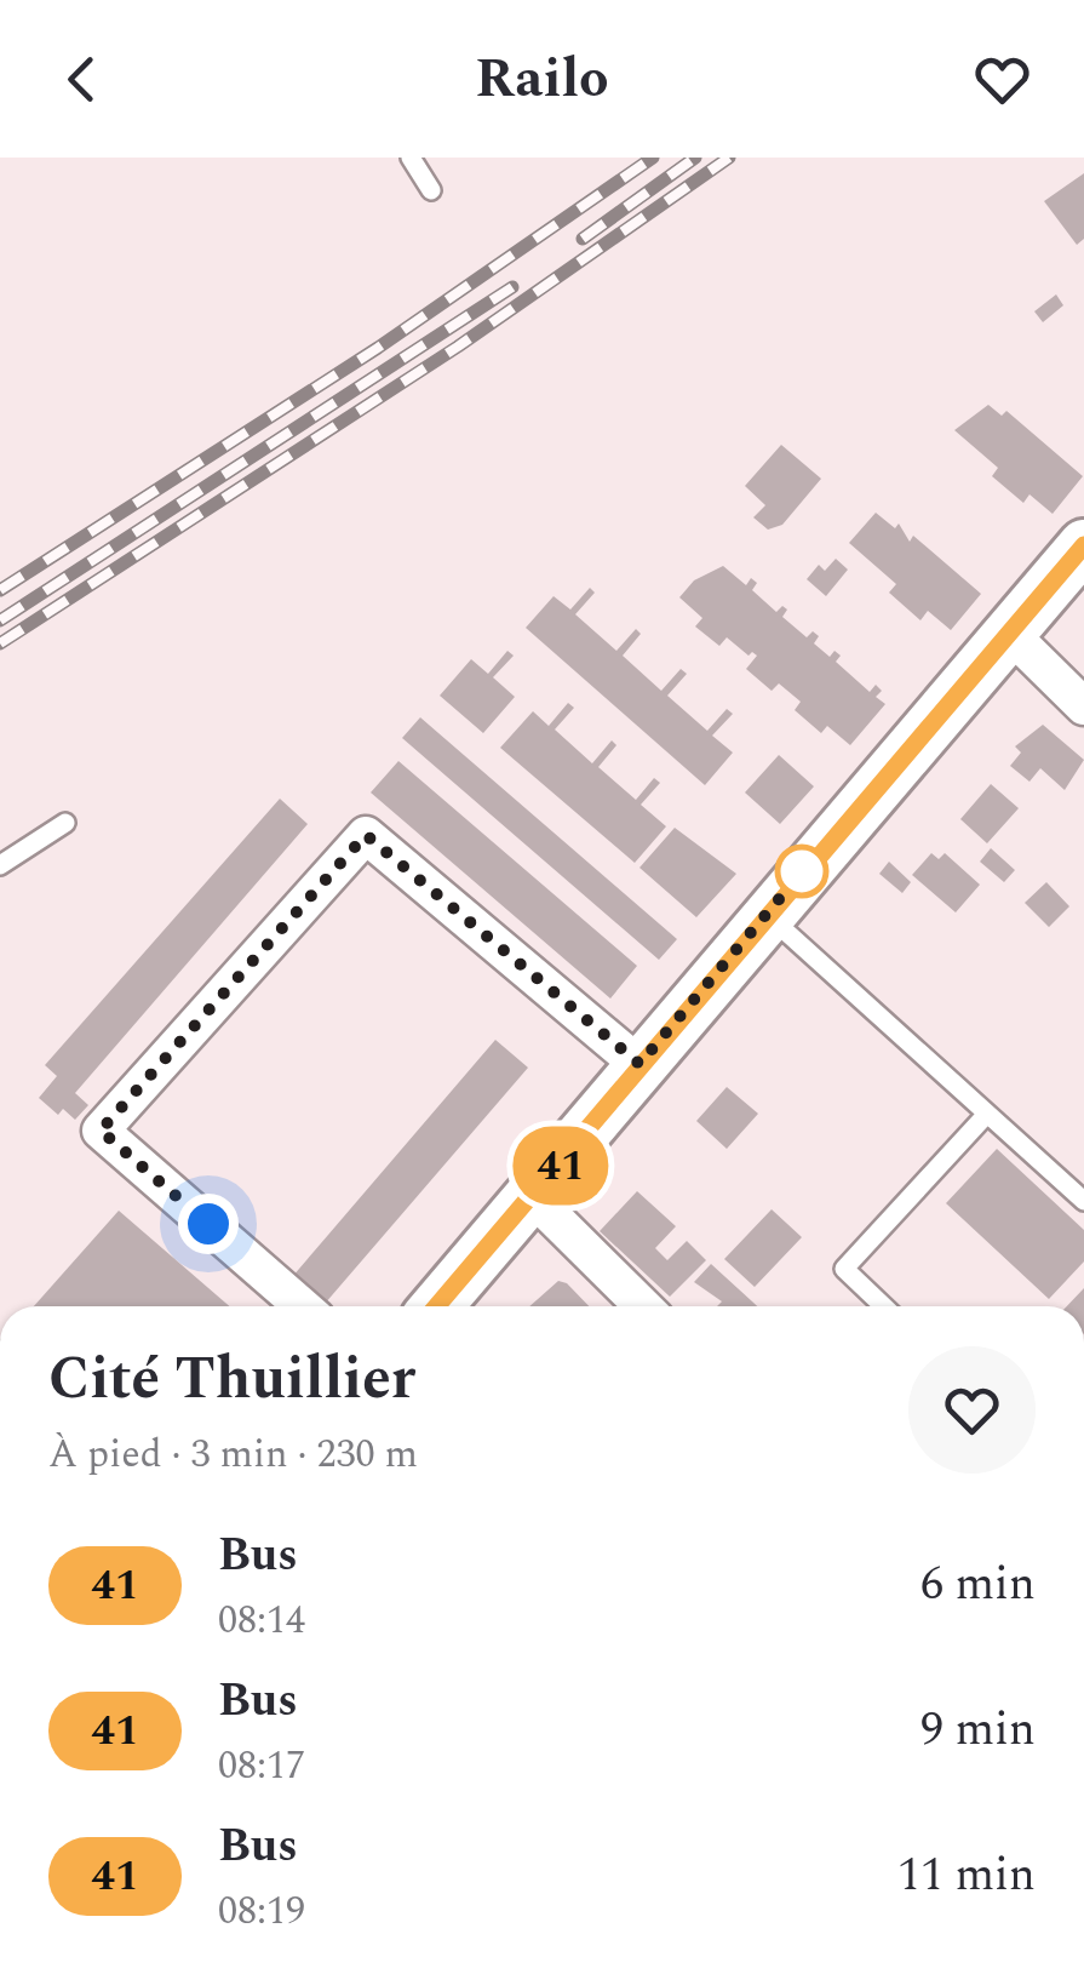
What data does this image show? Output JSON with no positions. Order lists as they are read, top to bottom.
{
  "lines": ["bus line 41"],
  "page": {
    "header": "Railo",
    "on_map": "41",
    "heading": ["Cité Thuillier", "À pied · 3 min · 230 m"],
    "list": [
      {
        "mark": "41",
        "name": "Bus",
        "note": "08:14",
        "value": "6 min"
      },
      {
        "mark": "41",
        "name": "Bus",
        "note": "08:17",
        "value": "9 min"
      },
      {
        "mark": "41",
        "name": "Bus",
        "note": "08:19",
        "value": "11 min"
      }
    ]
  }
}
